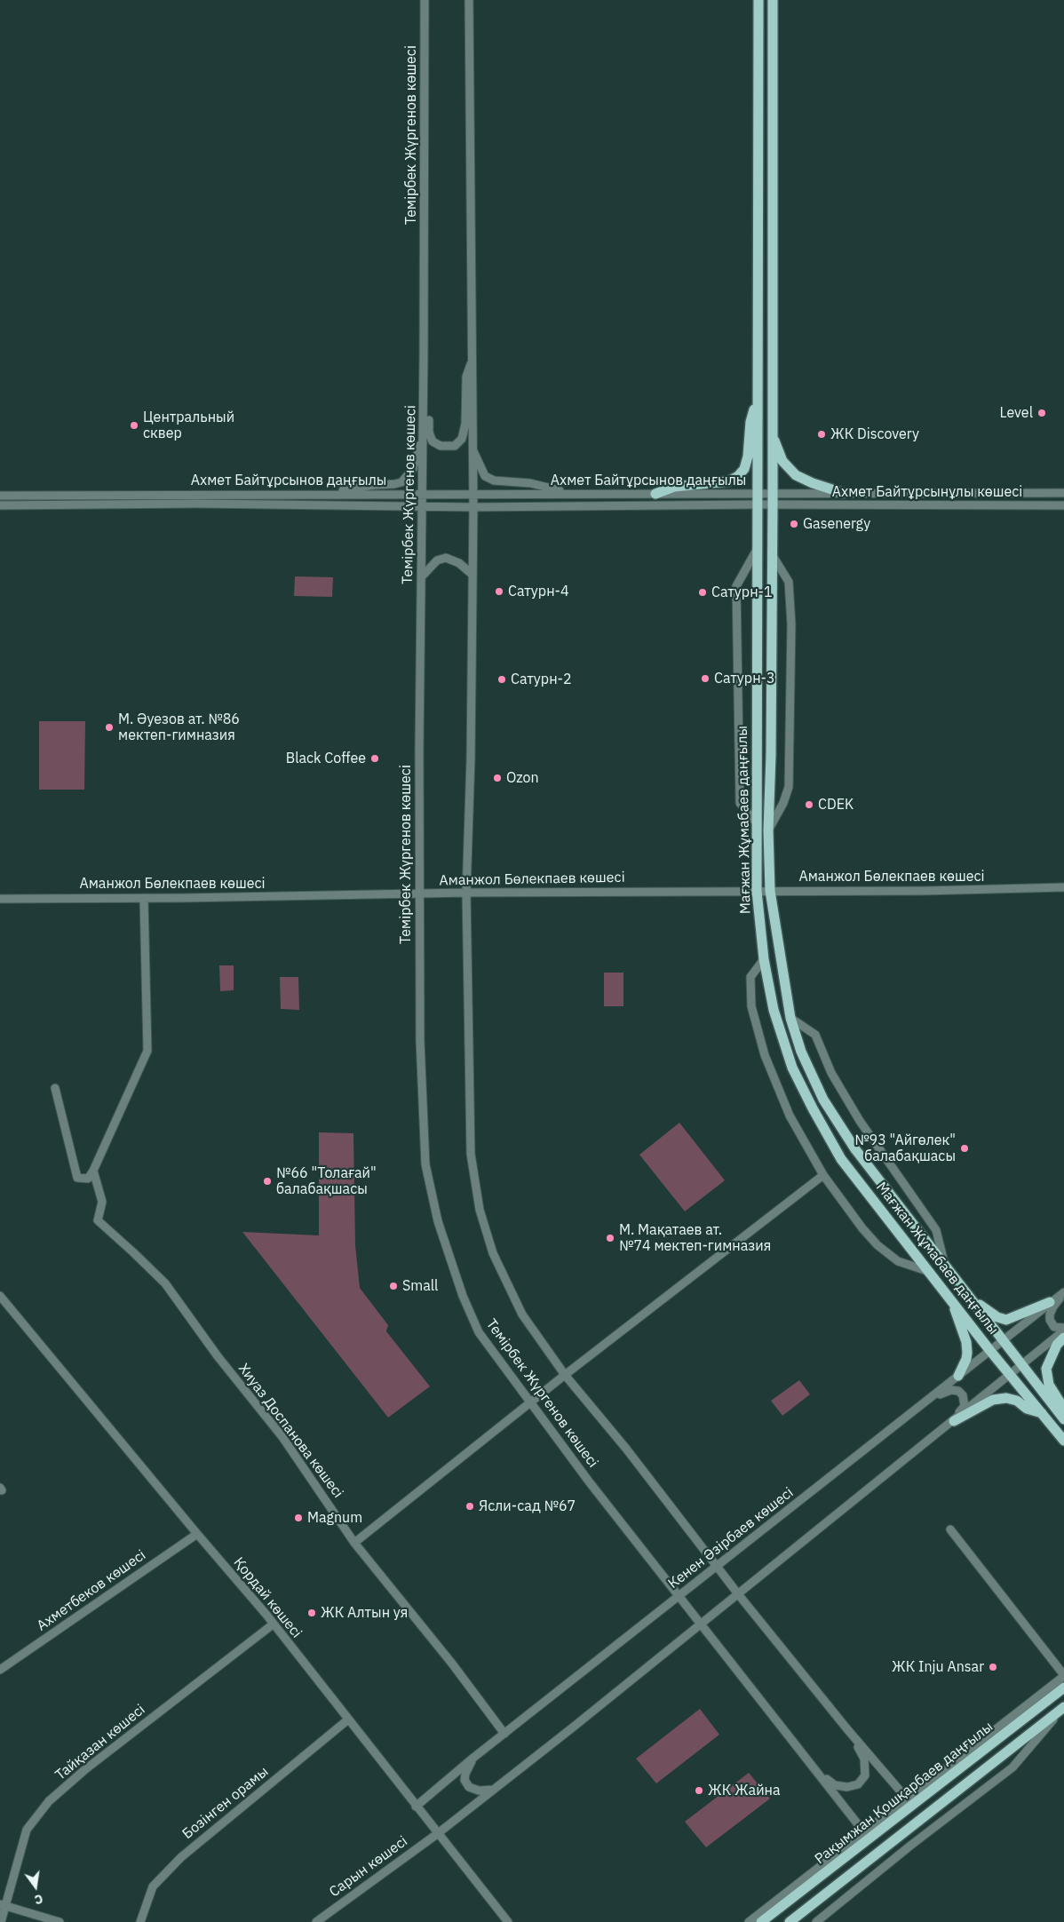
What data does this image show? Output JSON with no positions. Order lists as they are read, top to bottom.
{
  "streets": {
    "main road": ["Мағжан Жұмабаев даңғылы", "Рақымжан Қошқарбаев даңғылы"],
    "street": [
      "Темірбек Жүргенов көшесі",
      "Ахмет Байтұрсынов даңғылы",
      "Ахмет Байтұрсынұлы көшесі",
      "Аманжол Бөлекпаев көшесі",
      "Хиуаз Доспанова көшесі",
      "Кенен Әзірбаев көшесі",
      "Ахметбеков көшесі",
      "Қордай көшесі",
      "Тайқазан көшесі",
      "Бозінген орамы",
      "Сарын көшесі"
    ]
  },
  "crossings": [
    ["Темірбек Жүргенов көшесі", "Ахмет Байтұрсынов даңғылы"],
    ["Темірбек Жүргенов көшесі", "Аманжол Бөлекпаев көшесі"],
    ["Темірбек Жүргенов көшесі", "Кенен Әзірбаев көшесі"],
    ["Ахмет Байтұрсынов даңғылы", "Ахмет Байтұрсынұлы көшесі"],
    ["Ахмет Байтұрсынов даңғылы", "Мағжан Жұмабаев даңғылы"],
    ["Мағжан Жұмабаев даңғылы", "Аманжол Бөлекпаев көшесі"],
    ["Мағжан Жұмабаев даңғылы", "Кенен Әзірбаев көшесі"],
    ["Хиуаз Доспанова көшесі", "Кенен Әзірбаев көшесі"],
    ["Кенен Әзірбаев көшесі", "Қордай көшесі"],
    ["Ахметбеков көшесі", "Қордай көшесі"],
    ["Қордай көшесі", "Тайқазан көшесі"],
    ["Қордай көшесі", "Бозінген орамы"],
    ["Қордай көшесі", "Сарын көшесі"]
  ],
  "places": [
    "Level",
    "Центральный сквер",
    "ЖК Discovery",
    "Gasenergy",
    "Сатурн-4",
    "Сатурн-1",
    "Сатурн-3",
    "Сатурн-2",
    "М. Әуезов ат. №86 мектеп-гимназия",
    "Black Coffee",
    "Ozon",
    "CDEK",
    "№93 \"Айгөлек\" балабақшасы",
    "№66 \"Толағай\" балабақшасы",
    "М. Мақатаев ат. №74 мектеп-гимназия",
    "Small",
    "Ясли-сад №67",
    "Magnum",
    "ЖК Алтын уя",
    "ЖК Inju Ansar",
    "ЖК Жайна"
  ],
  "north": "bottom"
}
